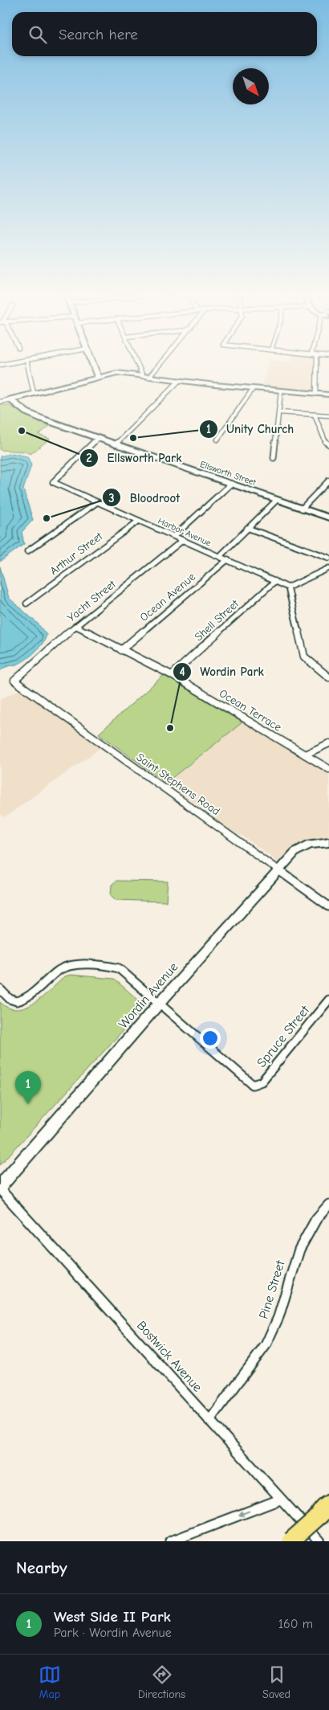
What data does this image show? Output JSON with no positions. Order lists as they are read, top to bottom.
{
  "streets": {
    "street": [
      "Ellsworth Street",
      "Harbor Avenue",
      "Arthur Street",
      "Ocean Avenue",
      "Yacht Street",
      "Shell Street",
      "Ocean Terrace",
      "Saint Stephens Road",
      "Wordin Avenue",
      "Spruce Street",
      "Pine Street",
      "Bostwick Avenue"
    ]
  },
  "crossings": [
    ["Ellsworth Street", "Harbor Avenue"],
    ["Harbor Avenue", "Arthur Street"],
    ["Harbor Avenue", "Ocean Avenue"],
    ["Harbor Avenue", "Yacht Street"],
    ["Harbor Avenue", "Shell Street"],
    ["Ocean Avenue", "Ocean Terrace"],
    ["Yacht Street", "Ocean Terrace"],
    ["Yacht Street", "Saint Stephens Road"],
    ["Shell Street", "Ocean Terrace"],
    ["Saint Stephens Road", "Wordin Avenue"],
    ["Wordin Avenue", "Spruce Street"],
    ["Wordin Avenue", "Bostwick Avenue"],
    ["Pine Street", "Bostwick Avenue"]
  ],
  "places": [
    "Ellsworth Park",
    "Unity Church",
    "Bloodroot",
    "Wordin Park"
  ],
  "north": "bottom right",
  "page": {
    "search": "Search here",
    "pins": "1",
    "heading": "Nearby",
    "list": [
      {
        "mark": "1",
        "name": "West Side II Park",
        "note": "Park · Wordin Avenue",
        "value": "160 m"
      }
    ],
    "nav": ["Map", "Directions", "Saved"]
  }
}
